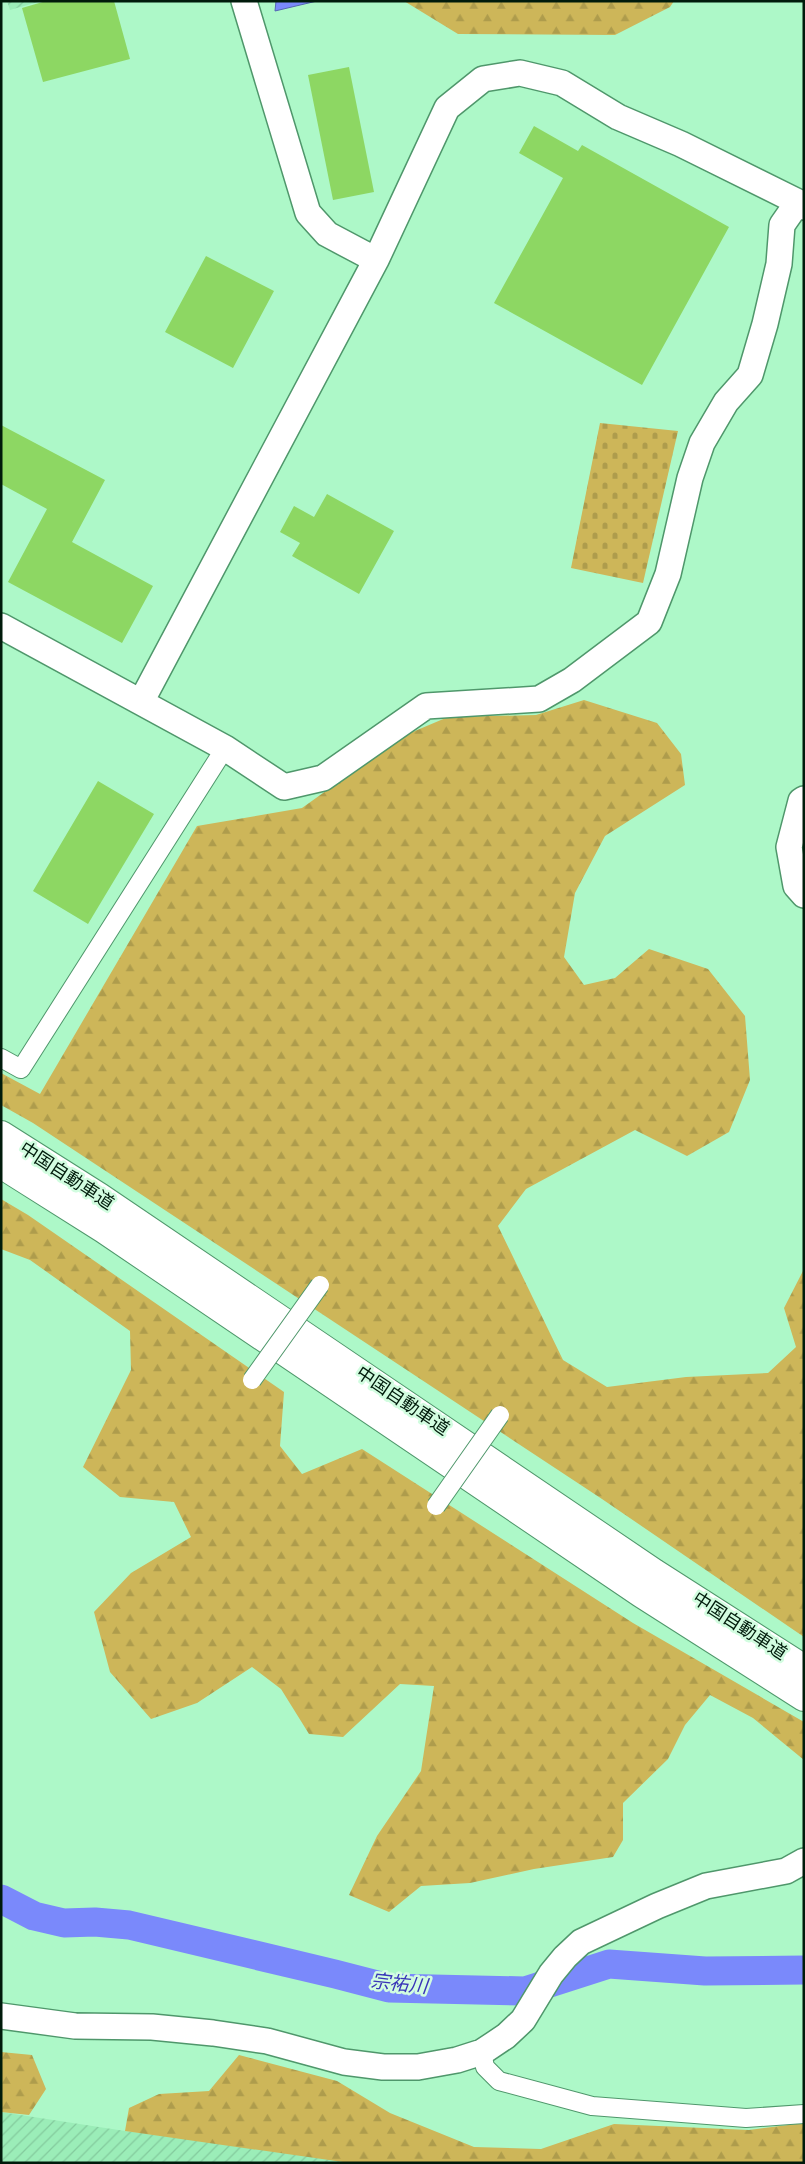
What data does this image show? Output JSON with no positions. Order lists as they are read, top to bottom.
{
  "streets": {
    "highway": ["中国自動車道"]
  },
  "water": ["宗祐川"]
}
